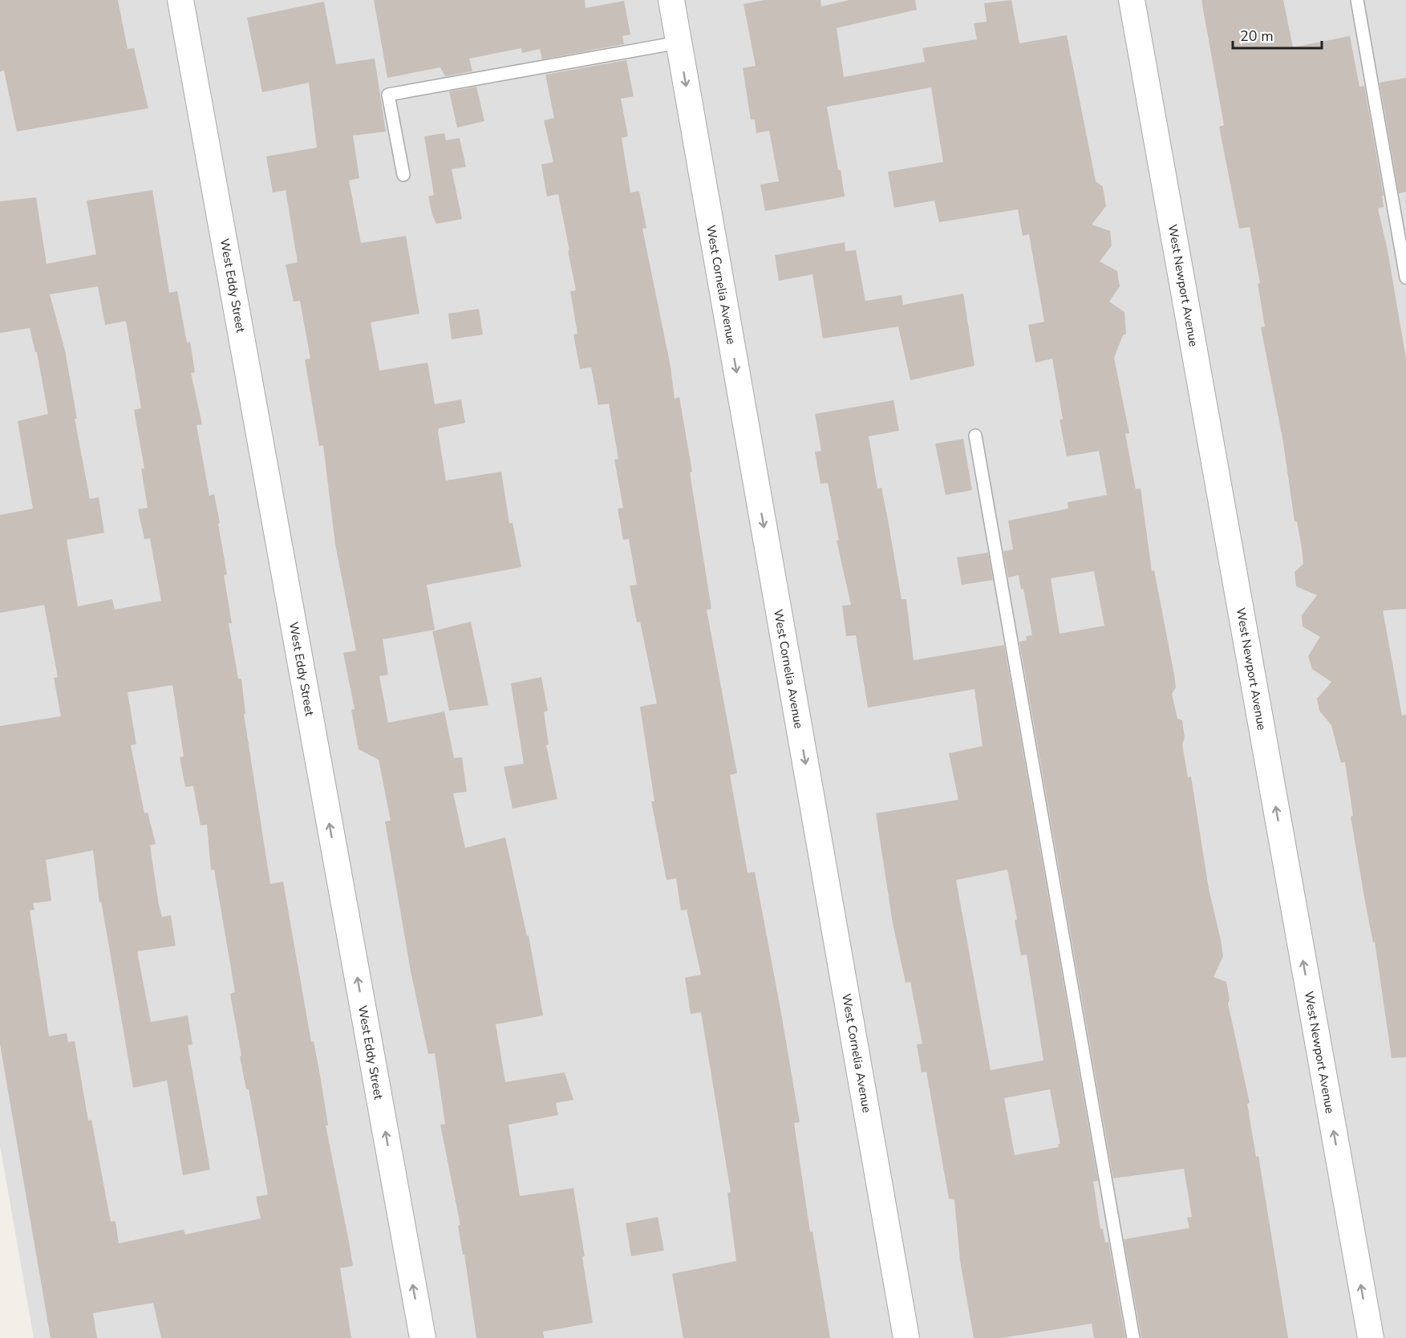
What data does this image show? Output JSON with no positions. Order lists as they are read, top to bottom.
{
  "streets": {
    "street": ["West Cornelia Avenue", "West Eddy Street", "West Newport Avenue"]
  },
  "one_way": ["West Cornelia Avenue", "West Eddy Street", "West Newport Avenue"],
  "scale_bar": "20 m"
}
